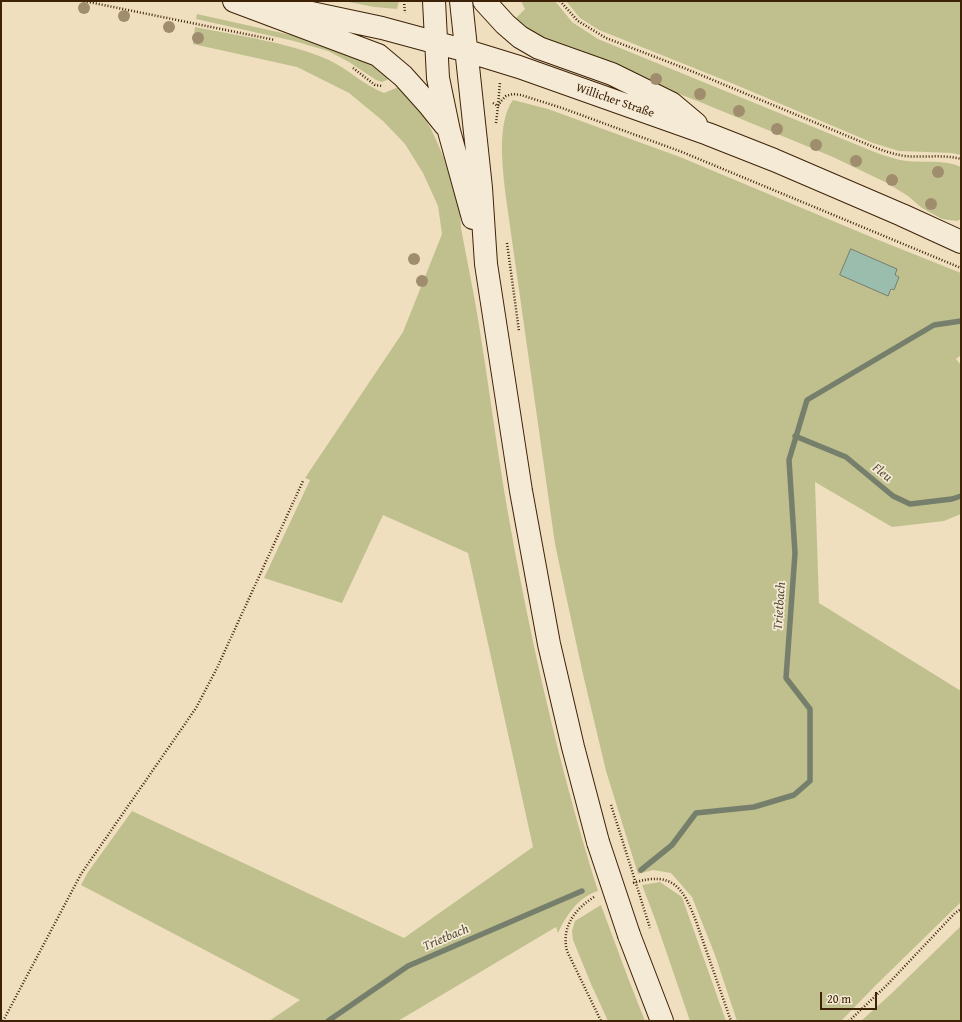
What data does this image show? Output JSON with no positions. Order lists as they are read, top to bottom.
{
  "streets": {
    "main road": ["Willicher Straße"]
  },
  "water": ["Fleu", "Trietbach"],
  "scale_bar": "20 m"
}
